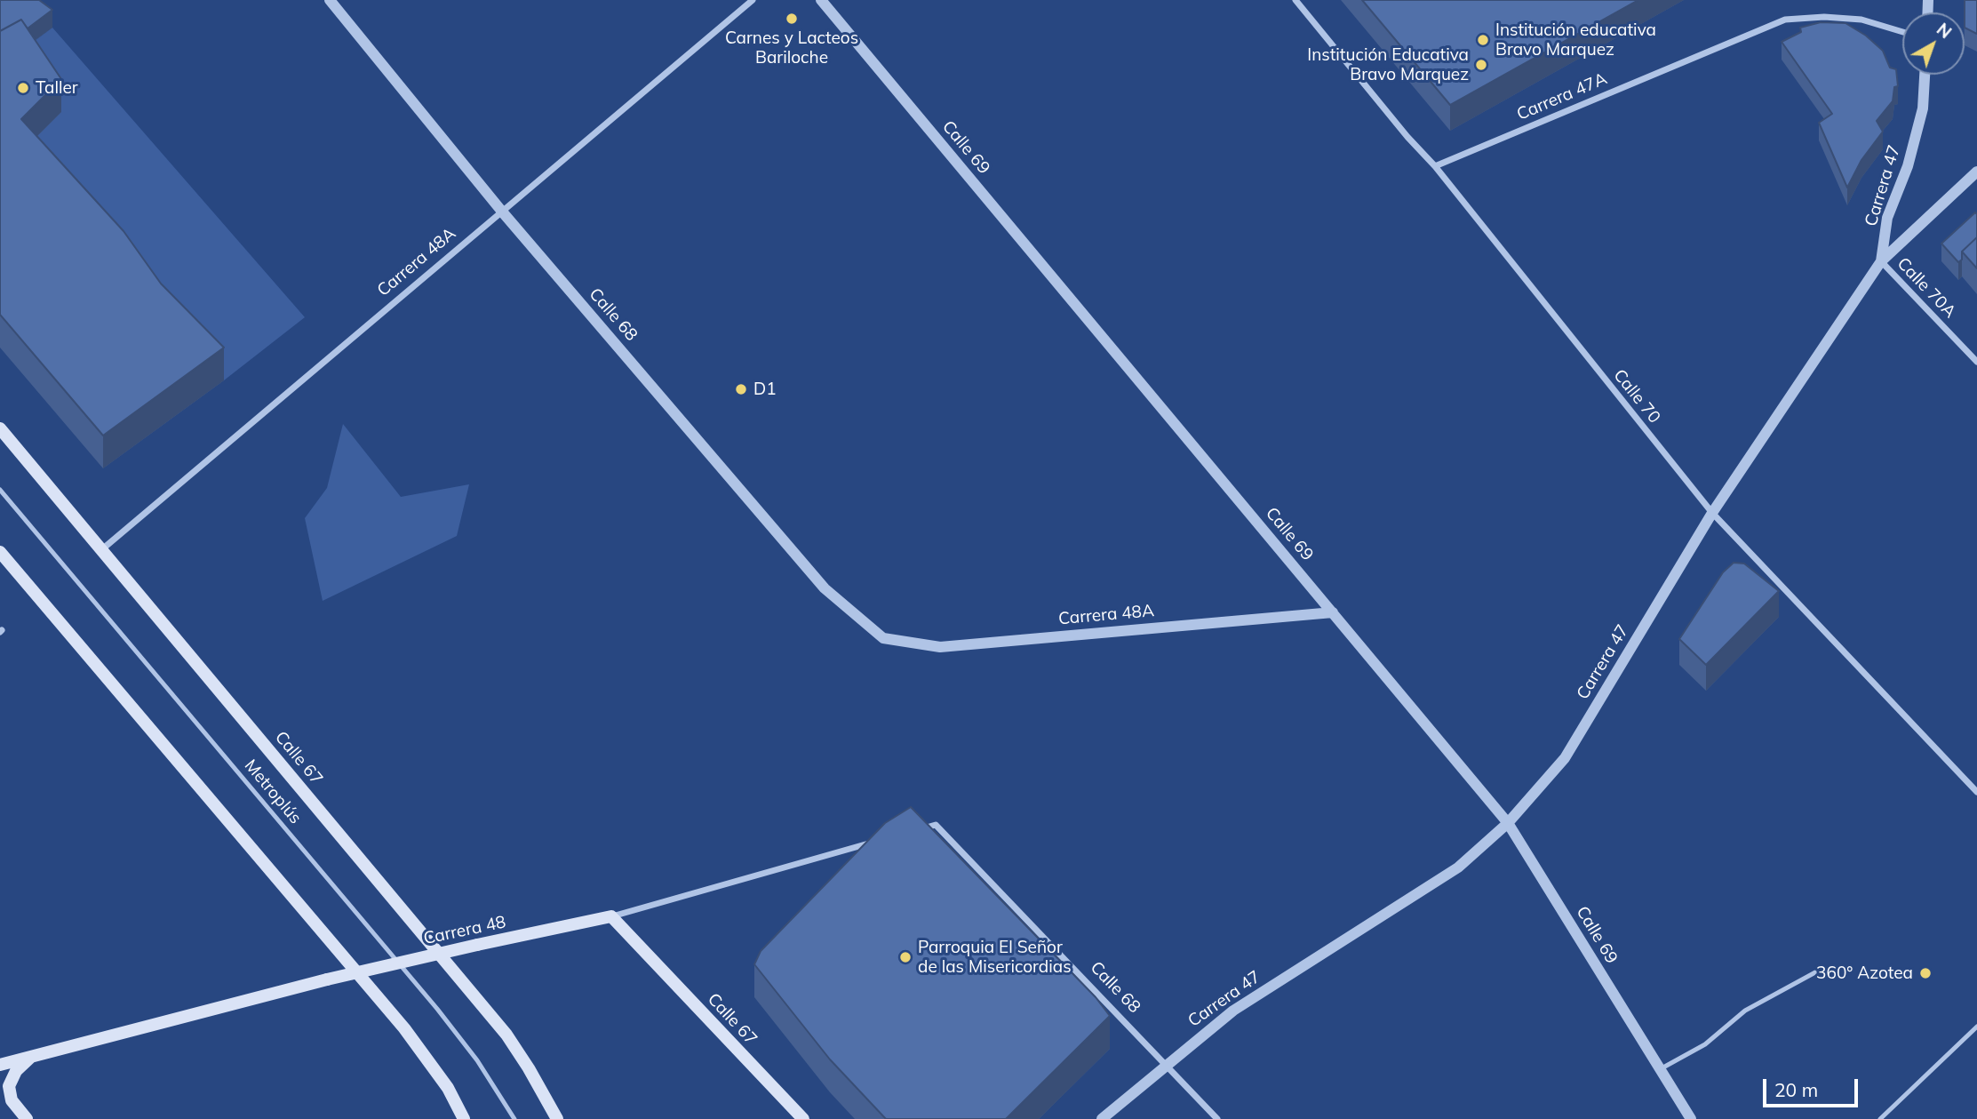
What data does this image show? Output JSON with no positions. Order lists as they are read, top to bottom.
{
  "streets": {
    "main road": ["Calle 67", "Carrera 48"],
    "street": [
      "Carrera 47A",
      "Calle 69",
      "Carrera 47",
      "Carrera 48A",
      "Calle 70A",
      "Calle 68",
      "Calle 70"
    ],
    "lane": ["Metroplús"]
  },
  "crossings": [
    ["Carrera 47A", "Calle 70"],
    ["Calle 69", "Carrera 47"],
    ["Calle 69", "Carrera 48A"],
    ["Carrera 47", "Calle 70A"],
    ["Carrera 47", "Calle 68"],
    ["Carrera 47", "Calle 70"],
    ["Carrera 48A", "Calle 68"],
    ["Carrera 48A", "Calle 67"],
    ["Calle 67", "Carrera 48"]
  ],
  "places": [
    "Carnes y Lacteos Bariloche",
    "Institución educativa Bravo Marquez",
    "Institución Educativa Bravo Marquez",
    "Taller",
    "D1",
    "Parroquia El Señor de las Misericordias",
    "360° Azotea"
  ],
  "scale_bar": "20 m",
  "north": "top right"
}
